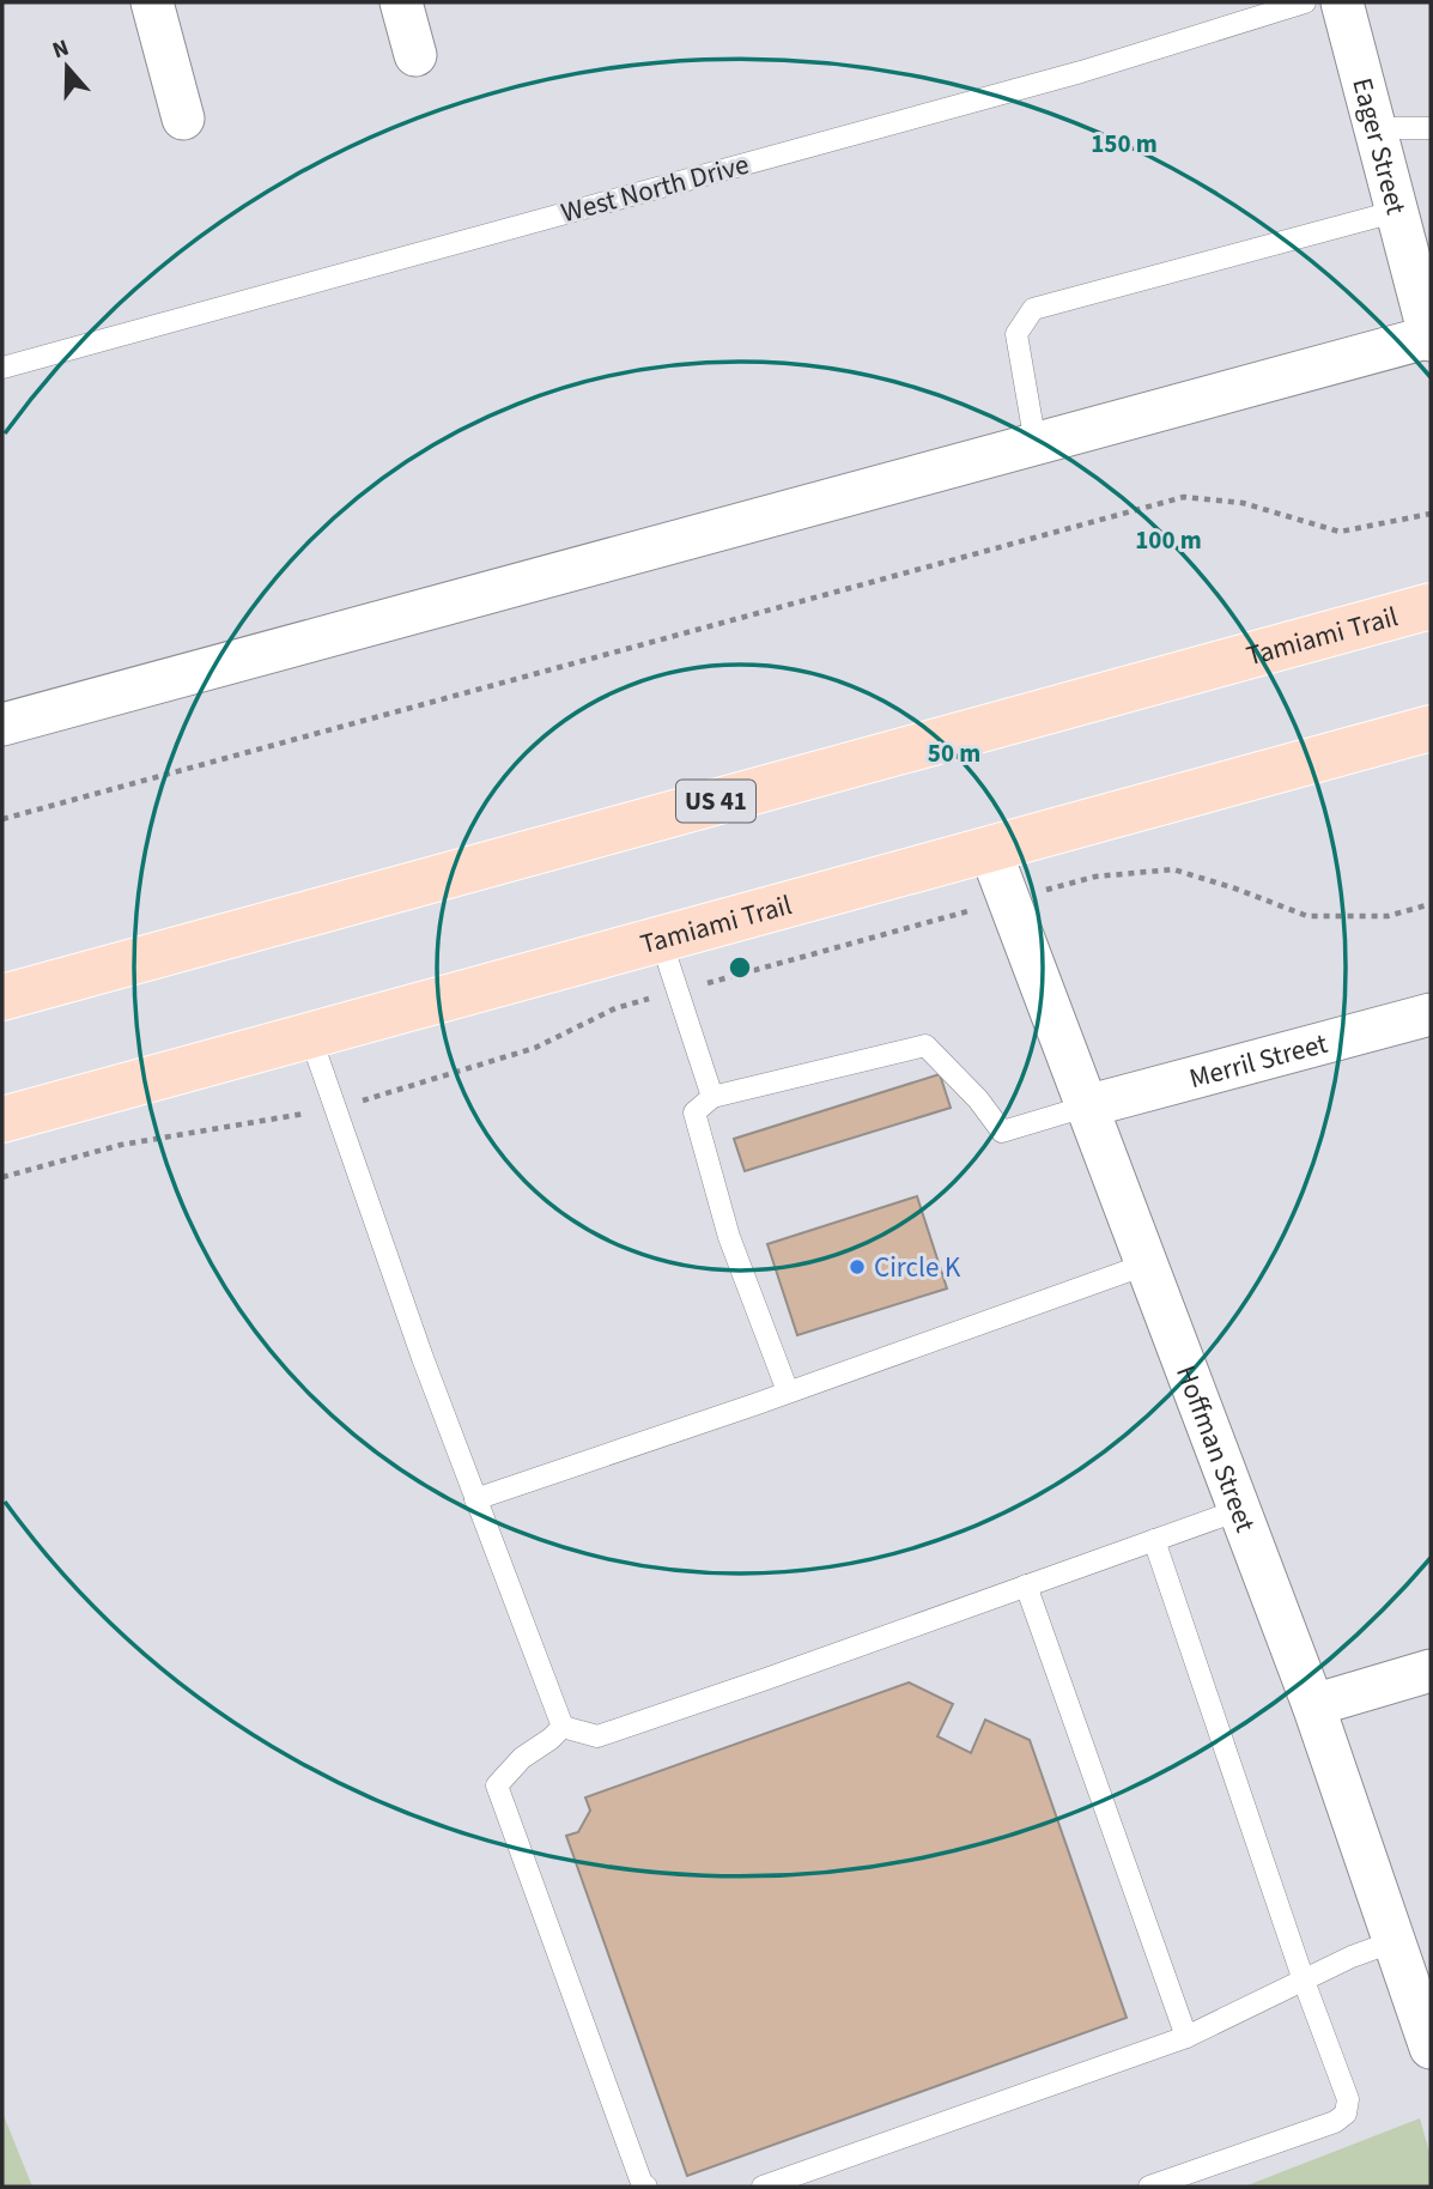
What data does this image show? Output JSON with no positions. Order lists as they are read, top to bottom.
{
  "streets": {
    "main road": ["Tamiami Trail", "US 41"],
    "street": ["Eager Street", "Merril Street", "Hoffman Street"],
    "lane": ["West North Drive"]
  },
  "crossings": [
    ["Tamiami Trail", "Hoffman Street"],
    ["Merril Street", "Hoffman Street"]
  ],
  "places": ["Circle K"],
  "north": "top",
  "rings": ["150 m", "100 m", "50 m"]
}
